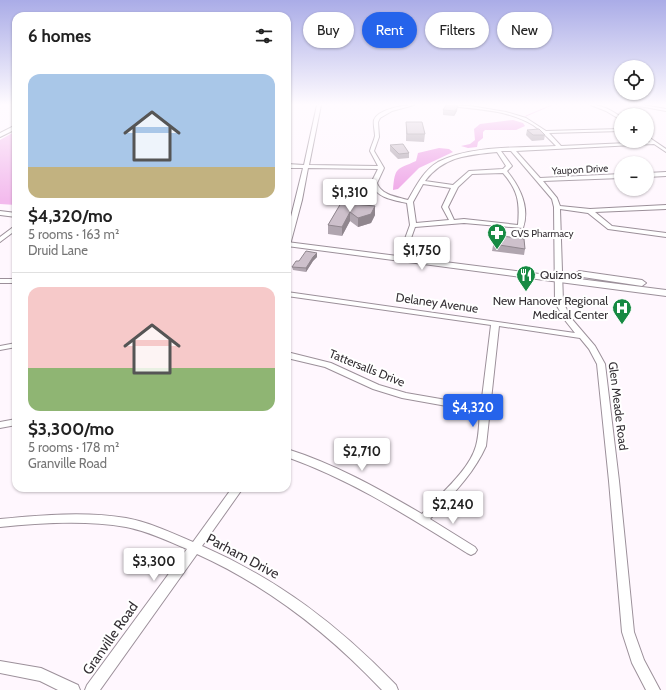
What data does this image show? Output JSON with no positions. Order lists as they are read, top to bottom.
{
  "streets": {
    "street": [
      "Yaupon Drive",
      "Delaney Avenue",
      "Tattersalls Drive",
      "Glen Meade Road",
      "Parham Drive",
      "Granville Road"
    ]
  },
  "crossings": [
    ["Yaupon Drive", "Glen Meade Road"],
    ["Delaney Avenue", "Glen Meade Road"],
    ["Parham Drive", "Granville Road"]
  ],
  "places": {
    "pharmacy": ["CVS Pharmacy"],
    "restaurant": ["Quiznos"],
    "hospital": ["New Hanover Regional Medical Center"]
  },
  "page": {
    "chip": [
      "Buy",
      "Rent",
      "Filters",
      "New"
    ],
    "heading": "6 homes",
    "map_buttons": ["+", "−"],
    "list": [
      {
        "name": "$4,320/mo",
        "note": "5 rooms · 163 m² · Druid Lane"
      },
      {
        "name": "$3,300/mo",
        "note": "5 rooms · 178 m² · Granville Road"
      }
    ],
    "price": [
      "$1,310",
      "$1,750",
      "$4,320",
      "$2,710",
      "$2,240",
      "$3,300"
    ]
  }
}
